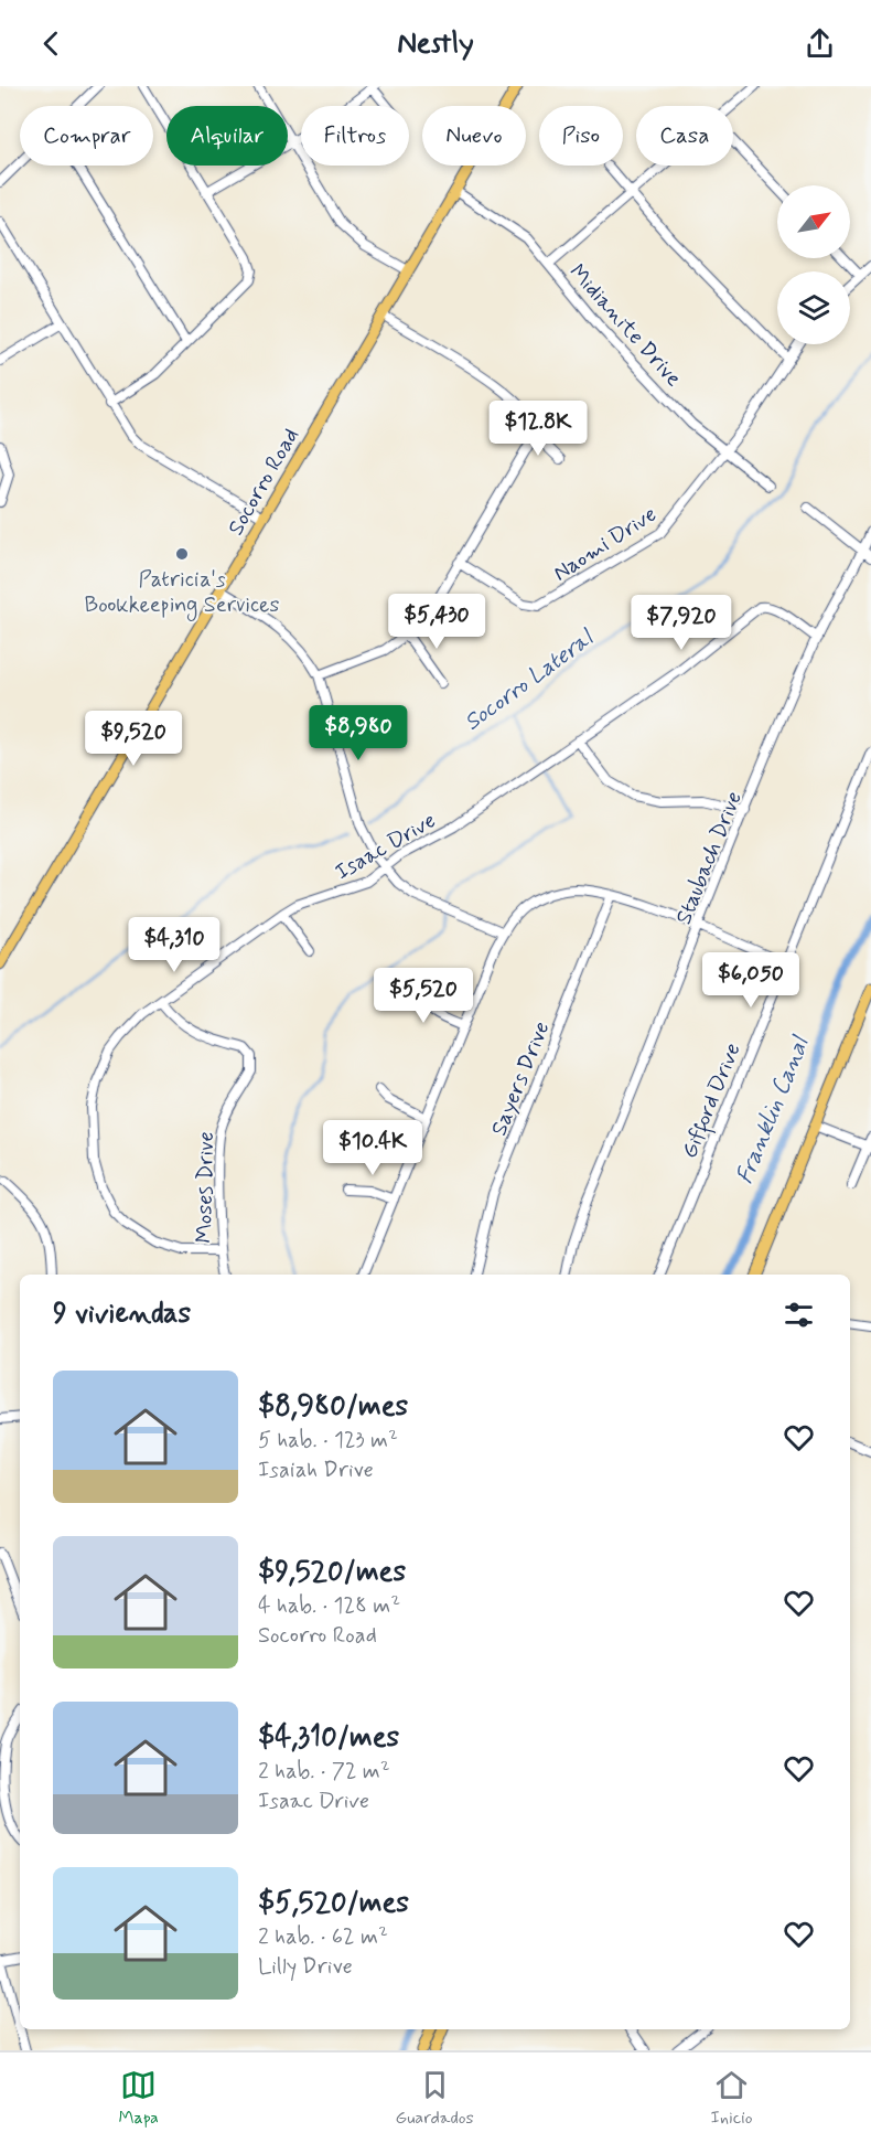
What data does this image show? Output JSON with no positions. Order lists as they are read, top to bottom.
{
  "streets": {
    "main road": ["Socorro Road"],
    "street": [
      "Midianite Drive",
      "Naomi Drive",
      "Isaac Drive",
      "Staubach Drive",
      "Sayers Drive",
      "Gifford Drive",
      "Moses Drive"
    ]
  },
  "crossings": [
    ["Midianite Drive", "Socorro Road"],
    ["Midianite Drive", "Naomi Drive"],
    ["Isaac Drive", "Staubach Drive"],
    ["Isaac Drive", "Moses Drive"]
  ],
  "water": ["Socorro Lateral", "Franklin Canal"],
  "places": ["Patricia's Bookkeeping Services"],
  "north": "top right",
  "page": {
    "header": "Nestly",
    "chip": [
      "Comprar",
      "Alquilar",
      "Filtros",
      "Nuevo",
      "Piso",
      "Casa"
    ],
    "price": [
      "$12.8K",
      "$5,430",
      "$7,920",
      "$8,980",
      "$9,520",
      "$4,310",
      "$6,050",
      "$5,520",
      "$10.4K"
    ],
    "heading": "9 viviendas",
    "list": [
      {
        "name": "$8,980/mes",
        "note": "5 hab. · 123 m² · Isaiah Drive"
      },
      {
        "name": "$9,520/mes",
        "note": "4 hab. · 128 m² · Socorro Road"
      },
      {
        "name": "$4,310/mes",
        "note": "2 hab. · 72 m² · Isaac Drive"
      },
      {
        "name": "$5,520/mes",
        "note": "2 hab. · 62 m² · Lilly Drive"
      }
    ],
    "tabs": ["Mapa", "Guardados", "Inicio"]
  }
}
